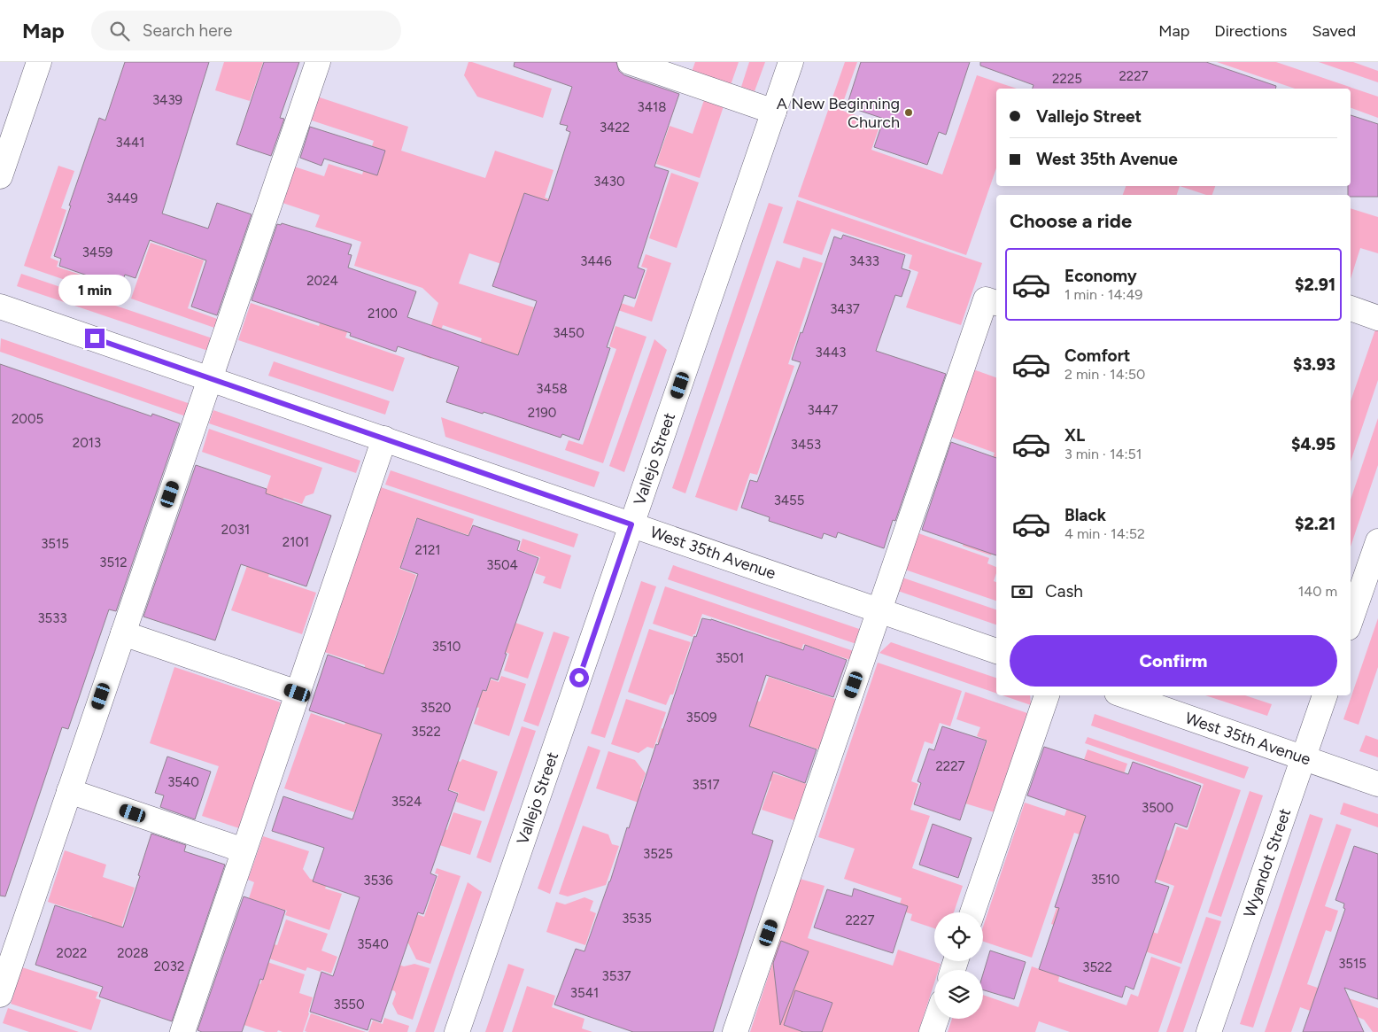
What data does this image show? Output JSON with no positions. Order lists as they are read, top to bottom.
{
  "streets": {
    "street": ["Vallejo Street", "West 35th Avenue", "Wyandot Street"]
  },
  "crossings": [
    ["Vallejo Street", "West 35th Avenue"],
    ["West 35th Avenue", "Wyandot Street"]
  ],
  "places": ["A New Beginning Church"],
  "house_numbers": [
    "2227",
    "2225",
    "3439",
    "3418",
    "3422",
    "3441",
    "3430",
    "3449",
    "3459",
    "3446",
    "3433",
    "2024",
    "3437",
    "2100",
    "3450",
    "3443",
    "3458",
    "3447",
    "2190",
    "2005",
    "2013",
    "3453",
    "3455",
    "2031",
    "2101",
    "3515",
    "2121",
    "3512",
    "3504",
    "3533",
    "3510",
    "3501",
    "3520",
    "3509",
    "3522",
    "2227",
    "3540",
    "3517",
    "3524",
    "3500",
    "3525",
    "3510",
    "3536",
    "3535",
    "2227",
    "3540",
    "2022",
    "2028",
    "3515",
    "2032",
    "3522",
    "3537",
    "3541",
    "3550"
  ],
  "page": {
    "header": "Map",
    "search": "Search here",
    "nav": ["Map", "Directions", "Saved"],
    "banner": ["Vallejo Street", "West 35th Avenue"],
    "heading": "Choose a ride",
    "list": [
      {
        "name": "Economy",
        "note": "1 min · 14:49",
        "value": "$2.91"
      },
      {
        "name": "Comfort",
        "note": "2 min · 14:50",
        "value": "$3.93"
      },
      {
        "name": "XL",
        "note": "3 min · 14:51",
        "value": "$4.95"
      },
      {
        "name": "Black",
        "note": "4 min · 14:52",
        "value": "$2.21"
      }
    ],
    "bubble": "1 min",
    "pay": ["Cash", "140 m"],
    "buttons": "Confirm"
  }
}
